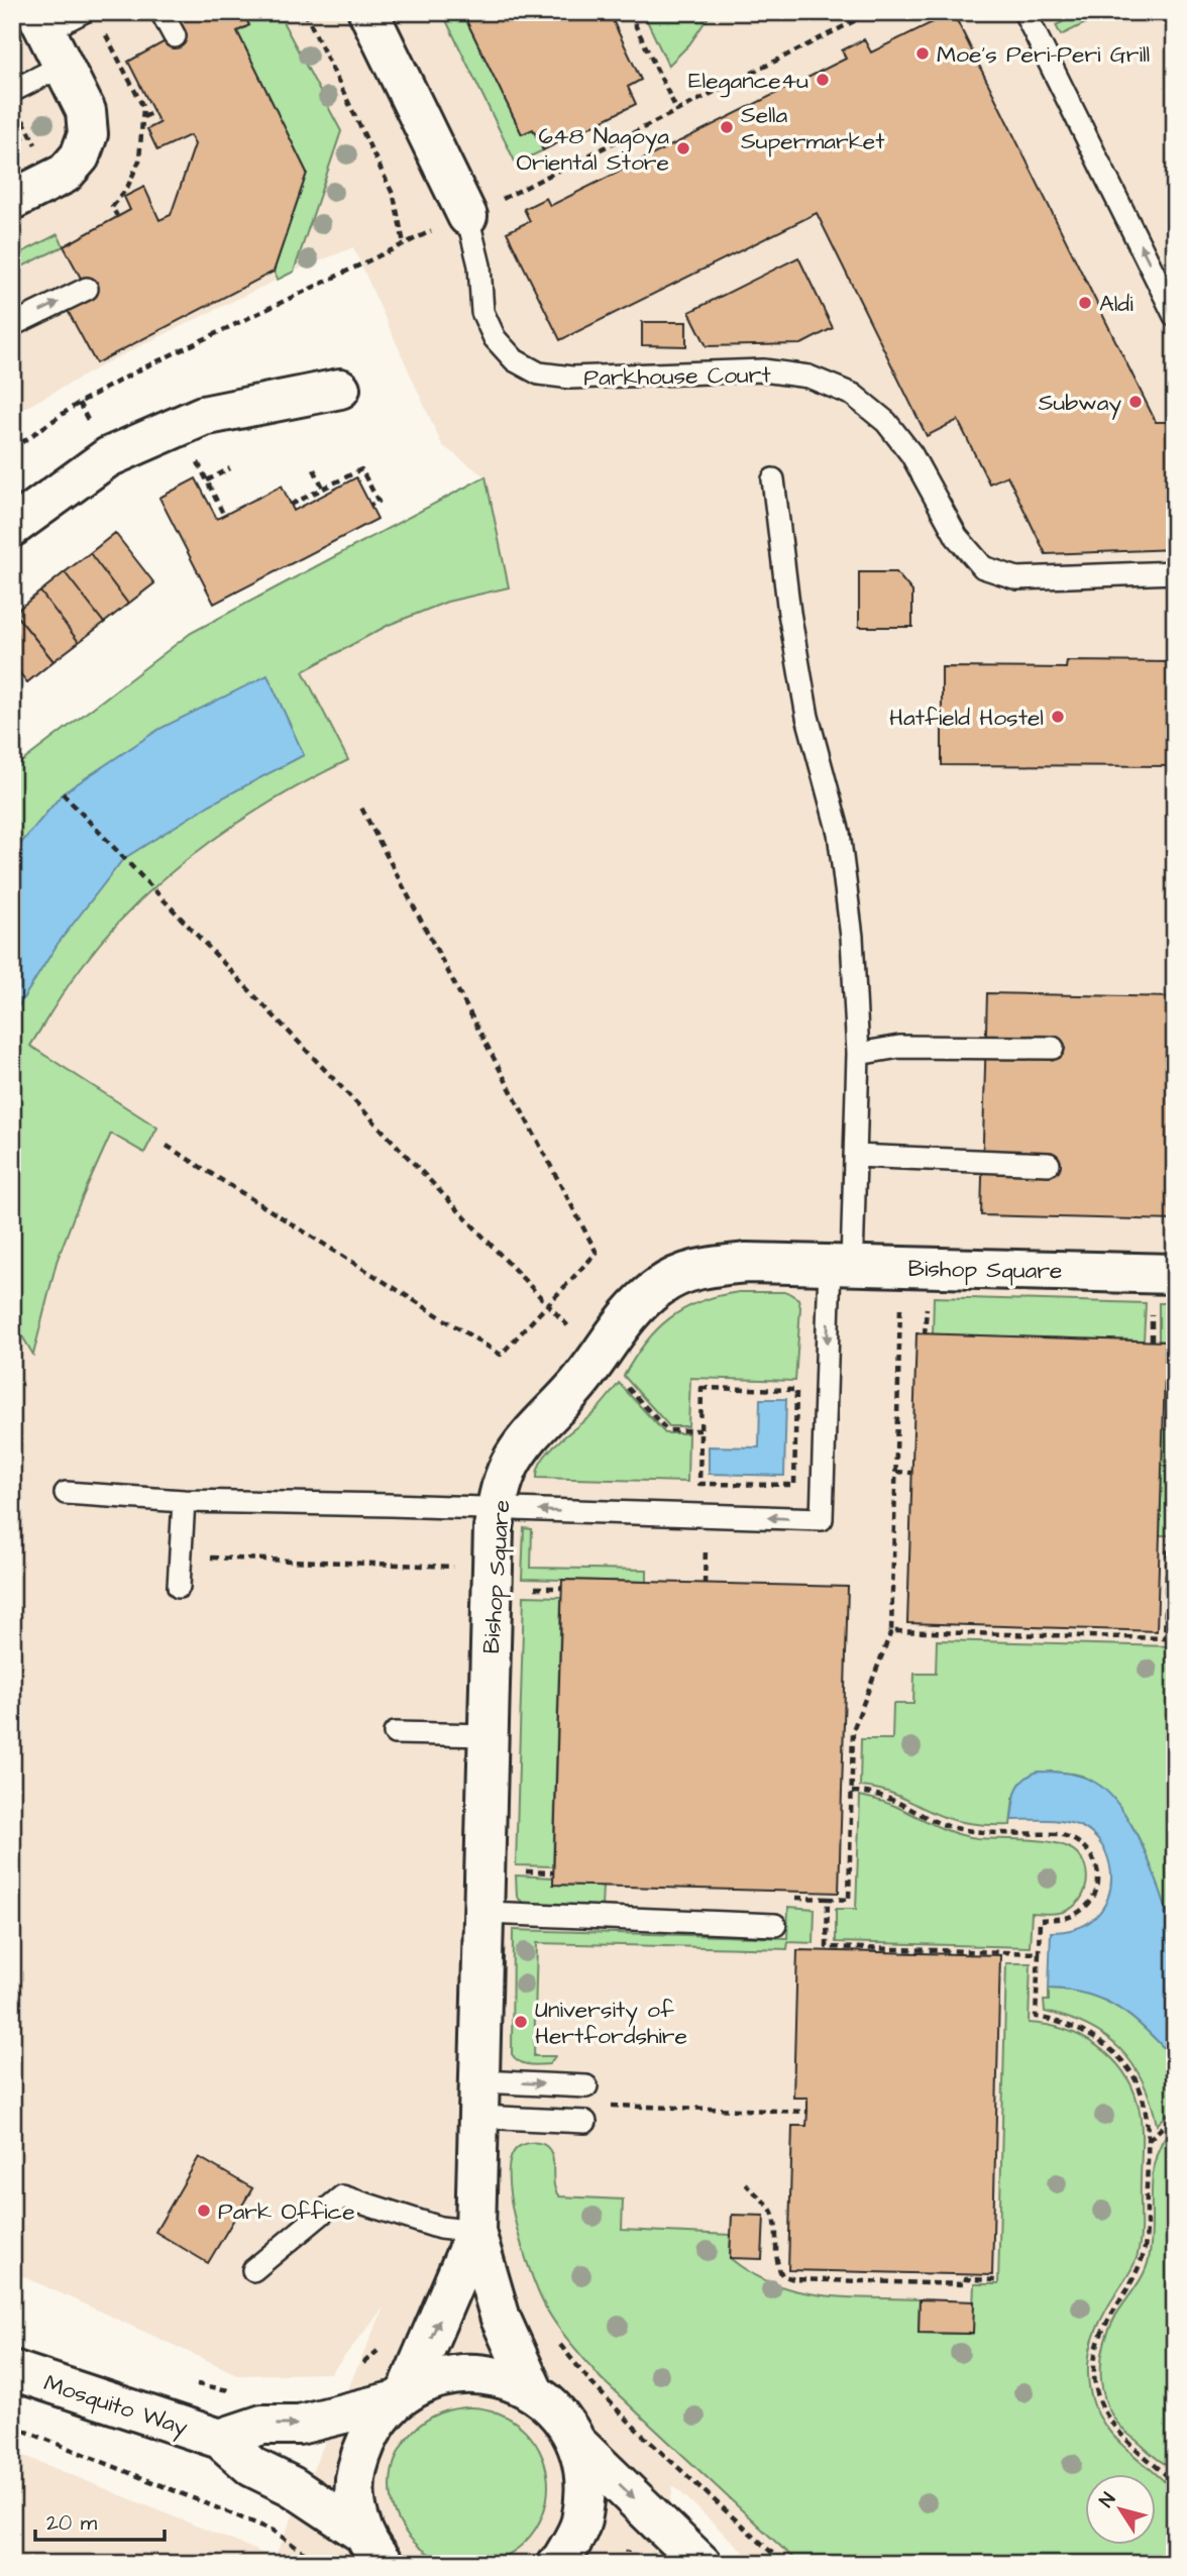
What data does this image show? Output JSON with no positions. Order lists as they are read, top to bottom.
{
  "streets": {
    "street": ["Parkhouse Court", "Bishop Square", "Mosquito Way"]
  },
  "places": [
    "Moe's Peri-Peri Grill",
    "Elegance4u",
    "Sella Supermarket",
    "648 Nagoya Oriental Store",
    "Aldi",
    "Subway",
    "Hatfield Hostel",
    "University of Hertfordshire",
    "Park Office"
  ],
  "scale_bar": "20 m",
  "north": "top left"
}
